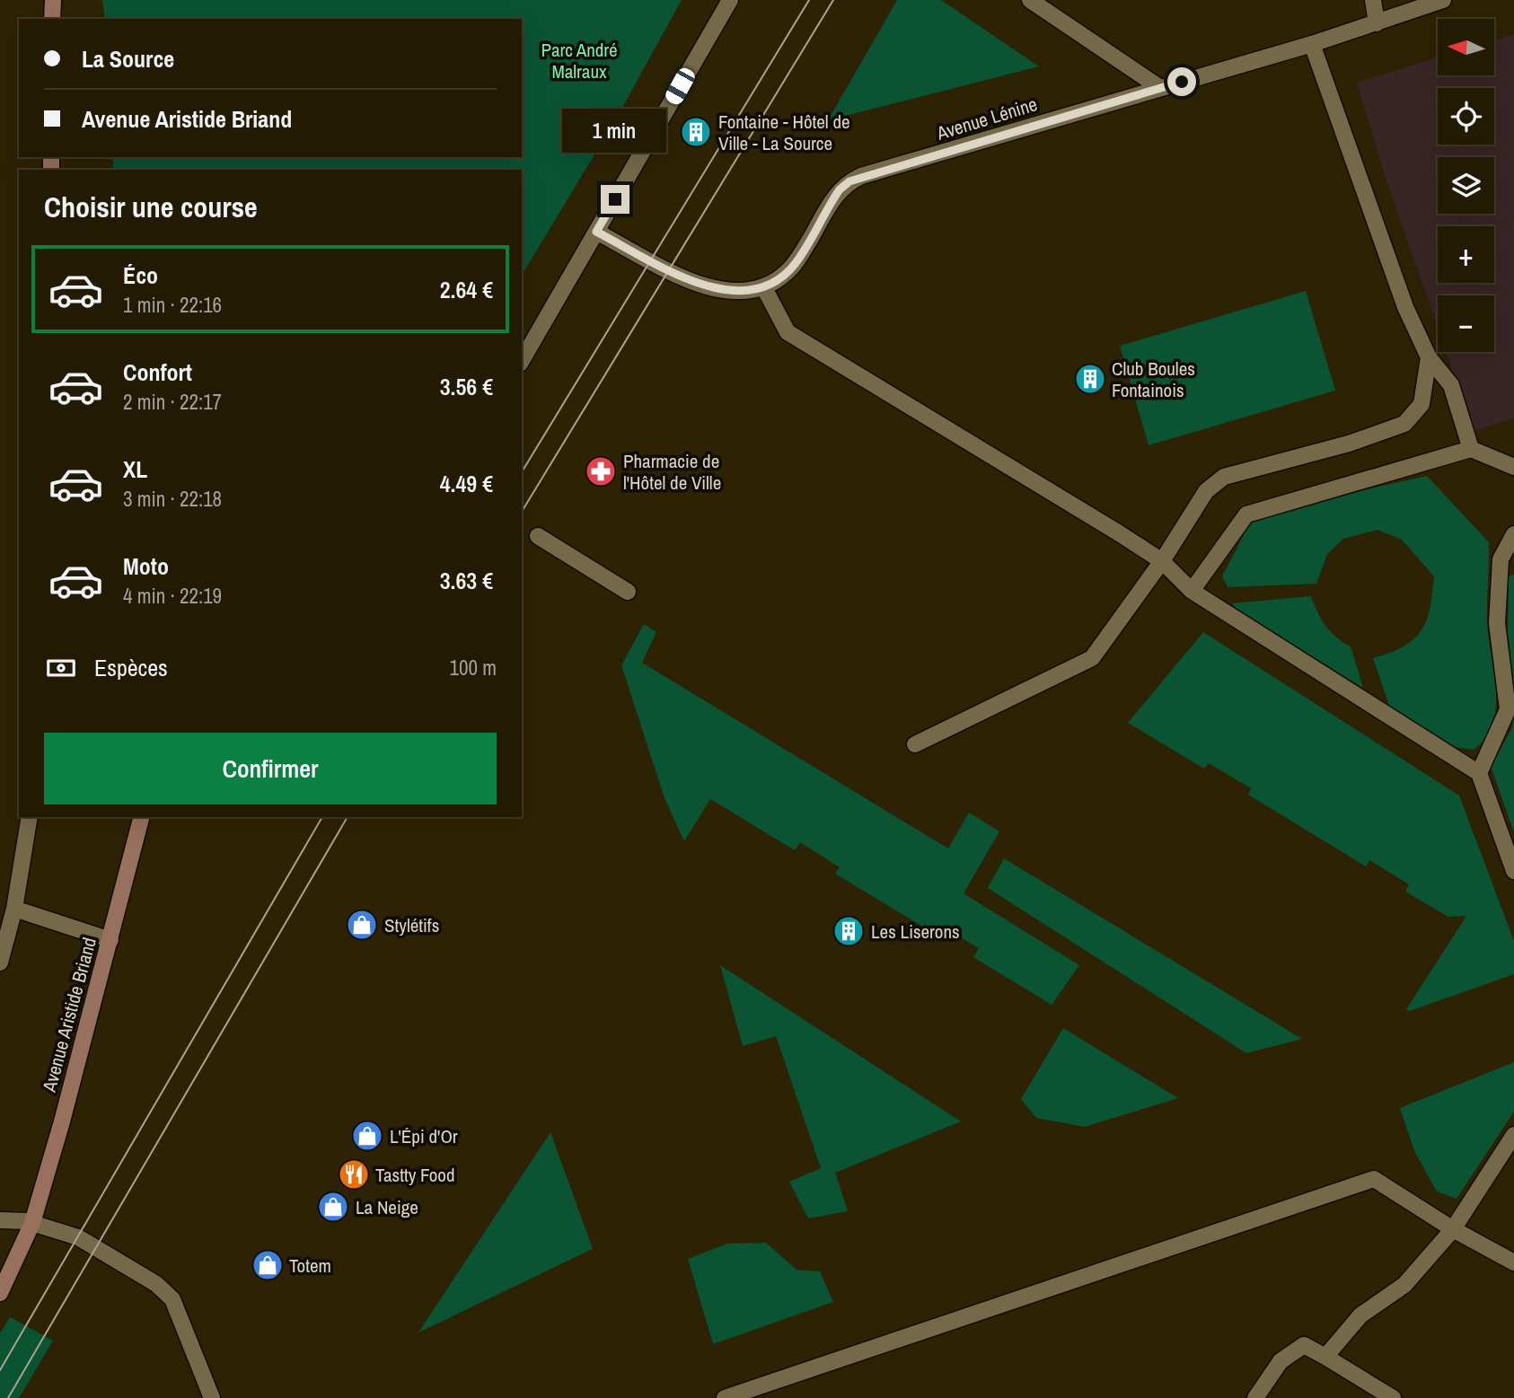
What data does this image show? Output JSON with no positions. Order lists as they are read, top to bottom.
{
  "streets": {
    "street": ["Avenue Lénine", "Avenue Aristide Briand"]
  },
  "parks": ["Parc André Malraux"],
  "places": {
    "building": ["Fontaine - Hôtel de Ville - La Source", "Club Boules Fontainois", "Les Liserons"],
    "pharmacy": ["Pharmacie de l'Hôtel de Ville"],
    "shop": [
      "Stylétifs",
      "L'Épi d'Or",
      "La Neige",
      "Totem"
    ],
    "restaurant": ["Tastty Food"]
  },
  "north": "left",
  "page": {
    "map_buttons": ["+", "−"],
    "banner": ["La Source", "Avenue Aristide Briand"],
    "bubble": "1 min",
    "heading": "Choisir une course",
    "list": [
      {
        "name": "Éco",
        "note": "1 min · 22:16",
        "value": "2.64 €"
      },
      {
        "name": "Confort",
        "note": "2 min · 22:17",
        "value": "3.56 €"
      },
      {
        "name": "XL",
        "note": "3 min · 22:18",
        "value": "4.49 €"
      },
      {
        "name": "Moto",
        "note": "4 min · 22:19",
        "value": "3.63 €"
      }
    ],
    "pay": ["Espèces", "100 m"],
    "buttons": "Confirmer"
  }
}
